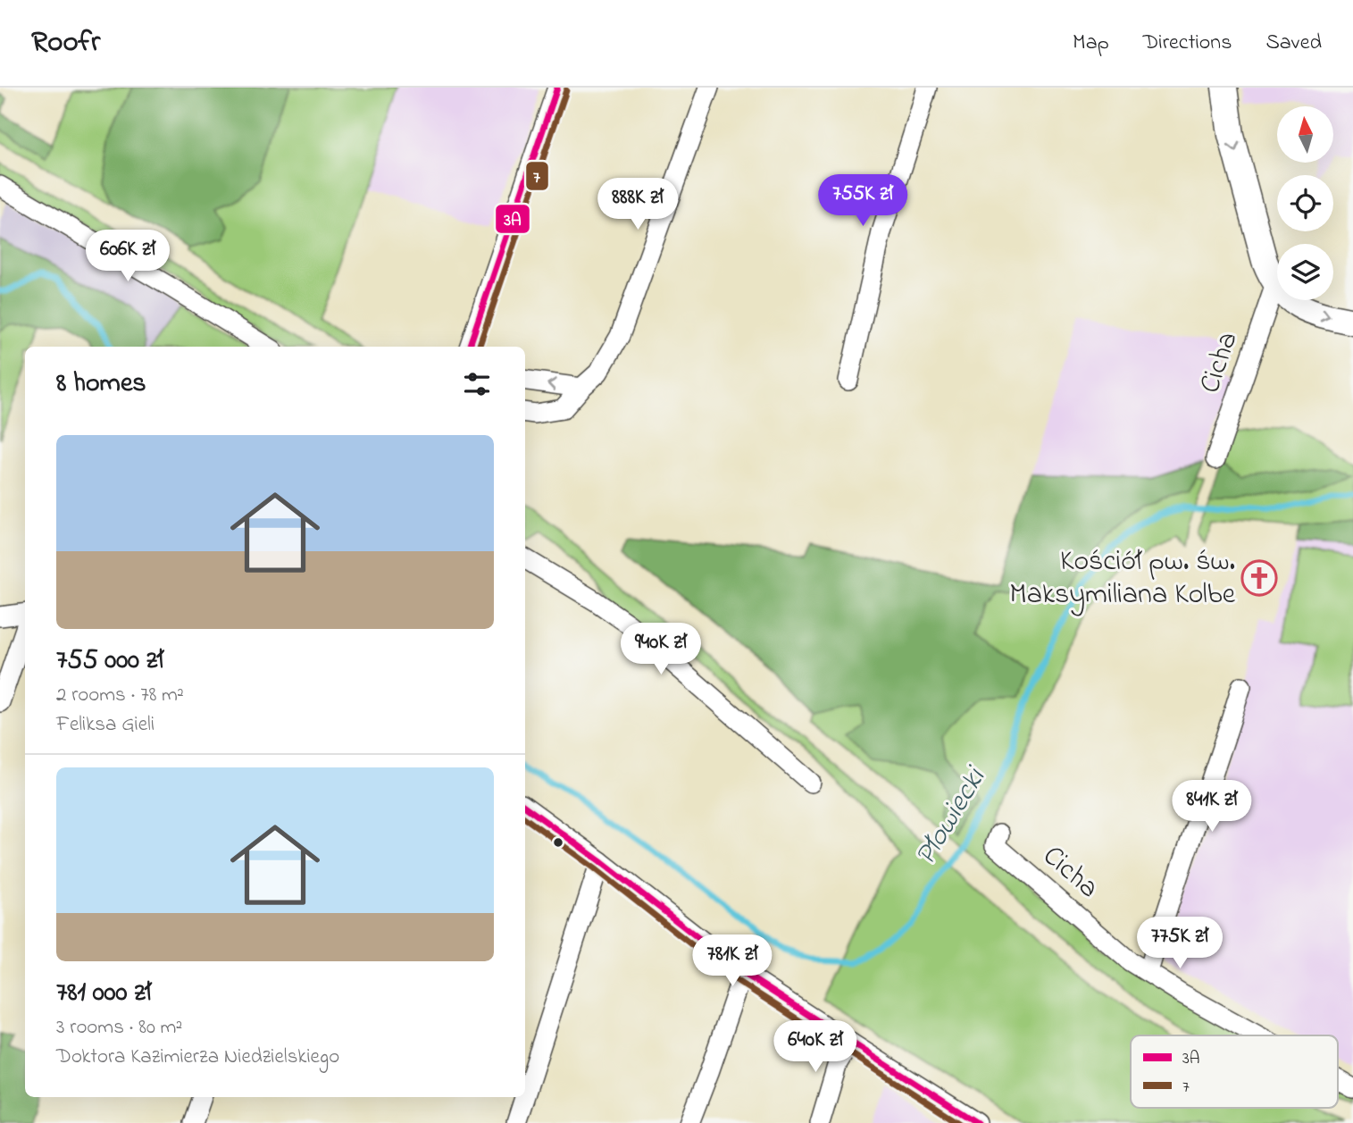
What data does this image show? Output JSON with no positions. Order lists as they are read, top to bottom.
{
  "streets": {
    "street": ["Cicha"]
  },
  "water": ["Płowiecki"],
  "places": {
    "church": ["Kościół pw. św. Maksymiliana Kolbe"]
  },
  "lines": ["transit line 3A", "transit line 7"],
  "legend": ["3A", "7"],
  "north": "top",
  "page": {
    "header": "Roofr",
    "nav": ["Map", "Directions", "Saved"],
    "price": [
      "755K zł",
      "888K zł",
      "606K zł",
      "940K zł",
      "841K zł",
      "775K zł",
      "781K zł",
      "640K zł"
    ],
    "heading": "8 homes",
    "list": [
      {
        "name": "755 000 zł",
        "note": "2 rooms · 78 m² · Feliksa Gieli"
      },
      {
        "name": "781 000 zł",
        "note": "3 rooms · 80 m² · Doktora Kazimierza Niedzielskiego"
      }
    ]
  }
}
